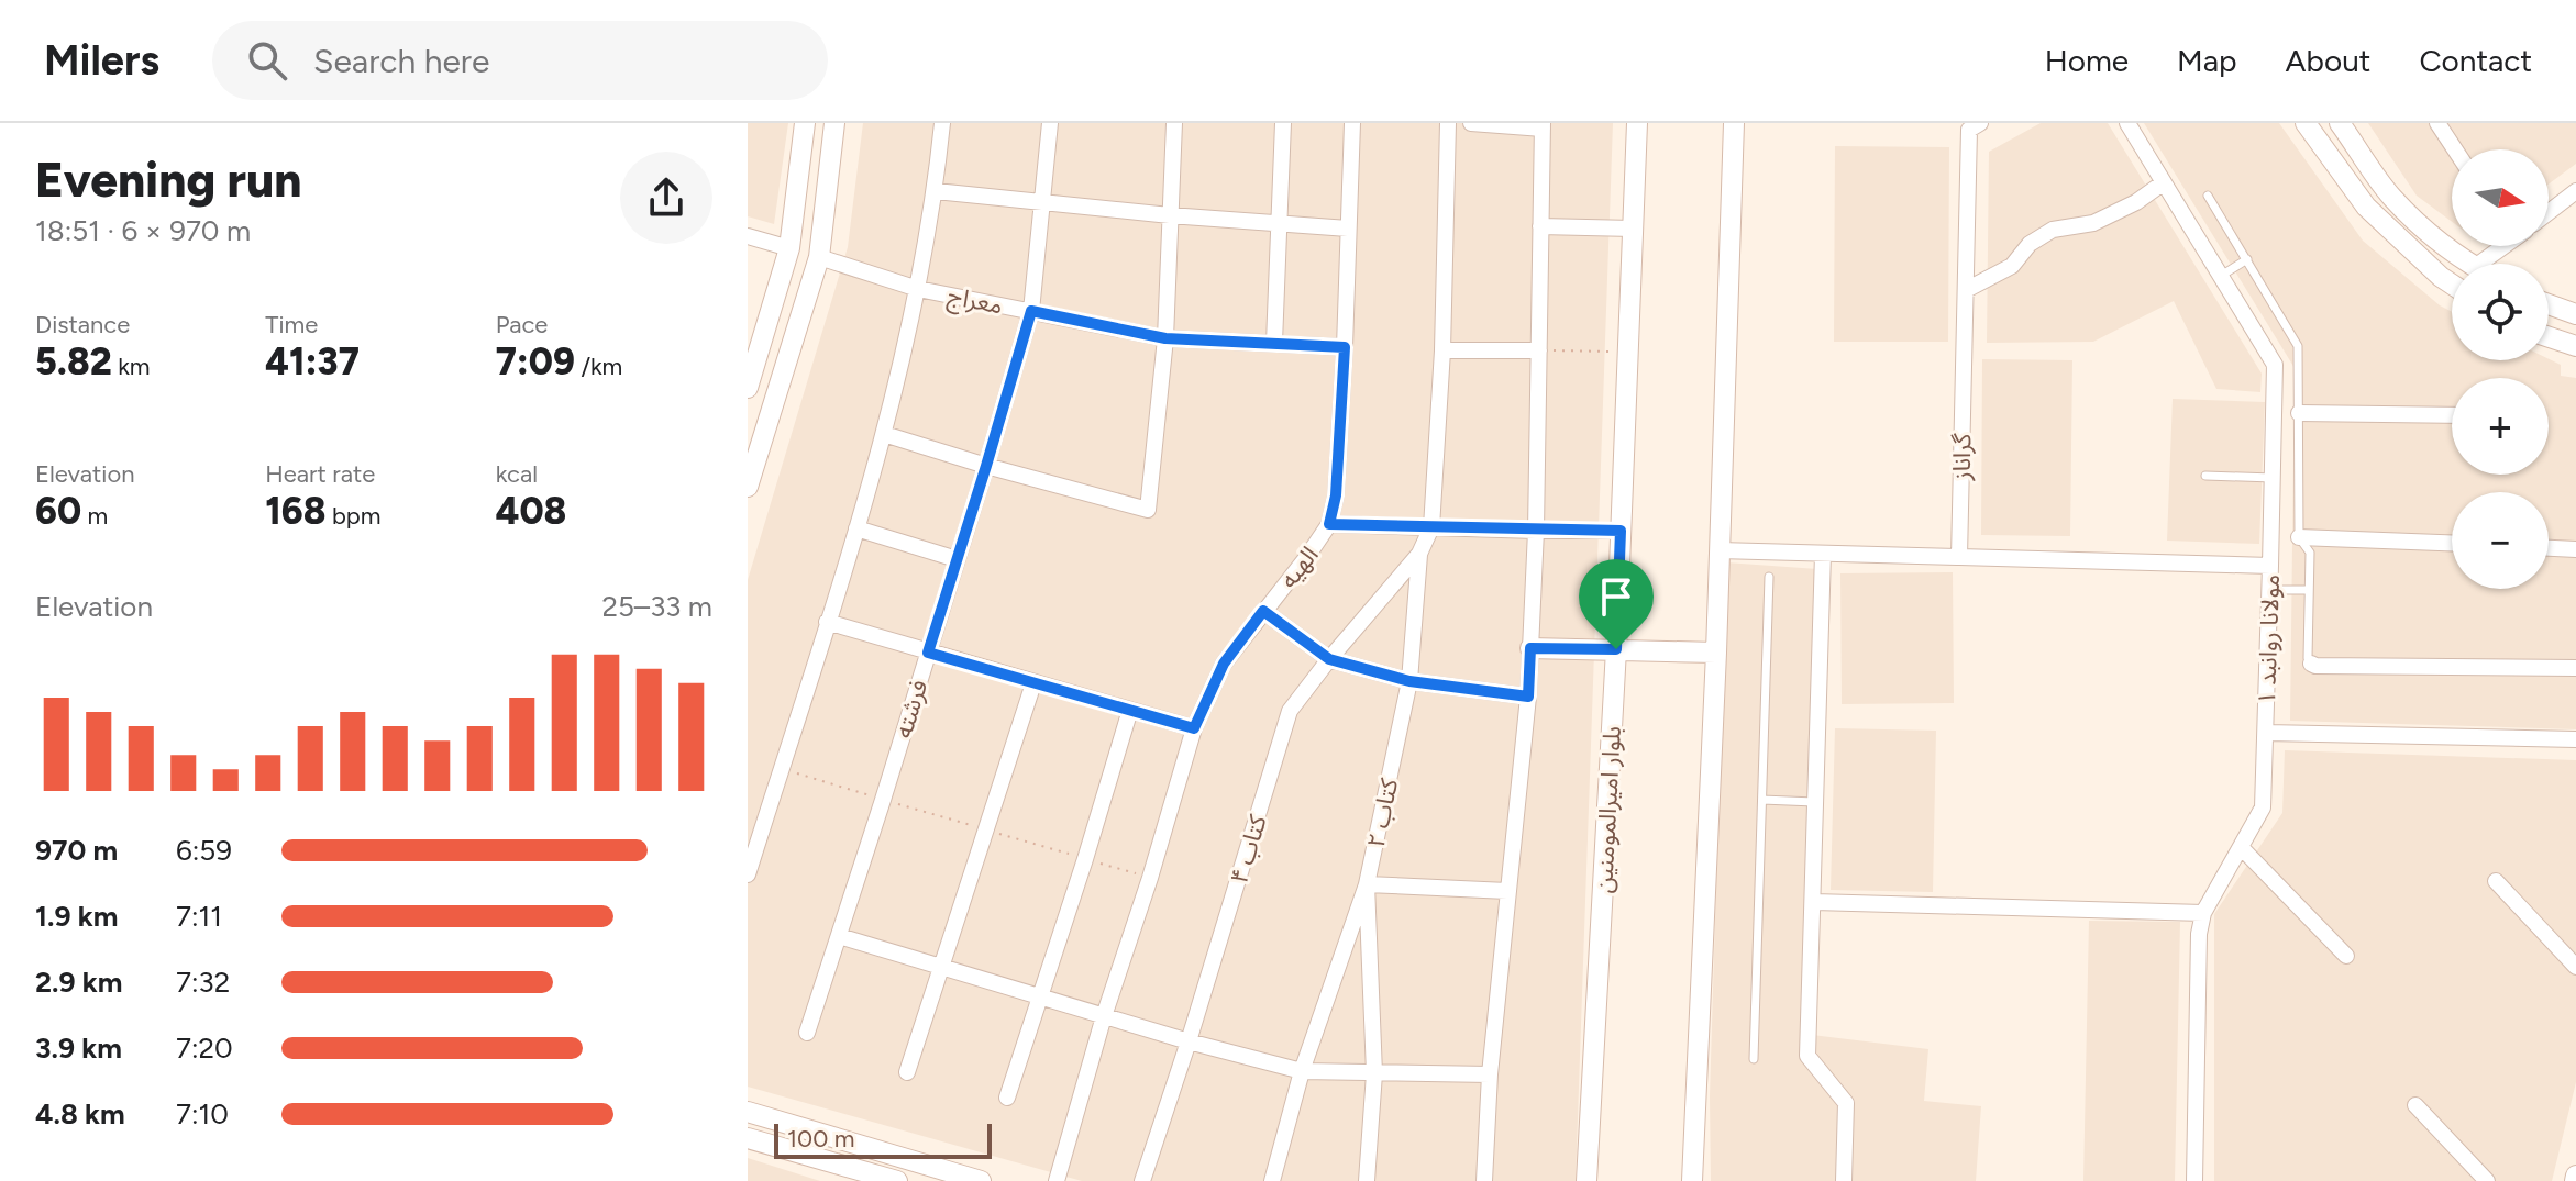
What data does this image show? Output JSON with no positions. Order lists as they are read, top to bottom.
{
  "streets": {
    "street": [
      "معراج",
      "گراناز",
      "الهیه",
      "مولانا روانبد ۱",
      "فرشته",
      "بلوار امیرالمومنین",
      "کتاب ۲",
      "کتاب ۴"
    ]
  },
  "crossings": [
    ["معراج", "الهیه"],
    ["معراج", "فرشته"],
    ["کتاب ۲", "کتاب ۴"]
  ],
  "scale_bar": "100 m",
  "north": "right",
  "page": {
    "header": "Milers",
    "search": "Search here",
    "nav": [
      "Home",
      "Map",
      "About",
      "Contact"
    ],
    "heading": ["Evening run", "18:51 · 6 × 970 m"],
    "map_buttons": ["+", "−"],
    "stats": [
      ["Distance", "5.82 km"],
      ["Time", "41:37"],
      ["Pace", "7:09 /km"],
      ["Elevation", "60 m"],
      ["Heart rate", "168 bpm"],
      ["kcal", "408"]
    ],
    "chart": ["Elevation", "25–33 m"],
    "list": [
      {
        "name": "970 m",
        "note": "6:59"
      },
      {
        "name": "1.9 km",
        "note": "7:11"
      },
      {
        "name": "2.9 km",
        "note": "7:32"
      },
      {
        "name": "3.9 km",
        "note": "7:20"
      },
      {
        "name": "4.8 km",
        "note": "7:10"
      }
    ],
    "scale": "100 m"
  }
}
